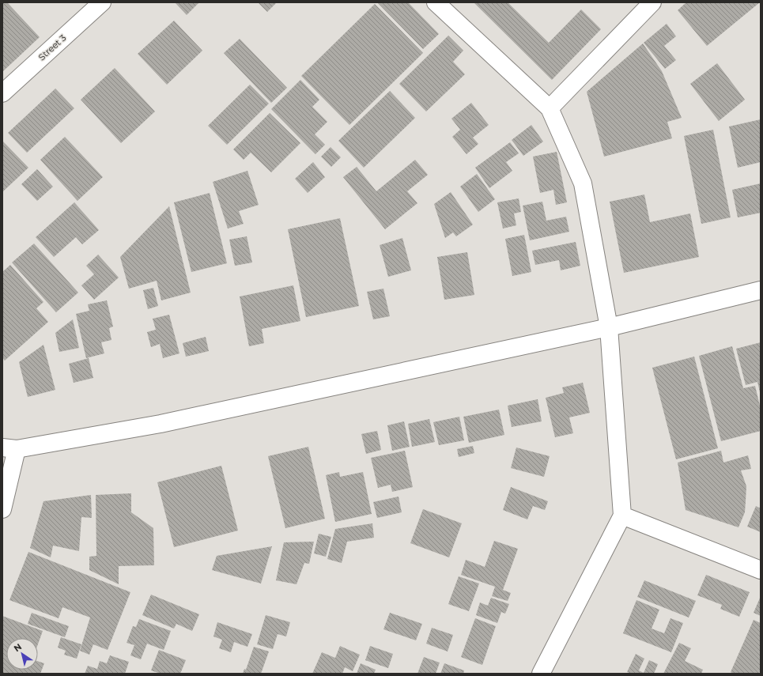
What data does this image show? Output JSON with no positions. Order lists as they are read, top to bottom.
{
  "streets": {
    "street": ["Street 3"]
  },
  "north": "top left"
}
